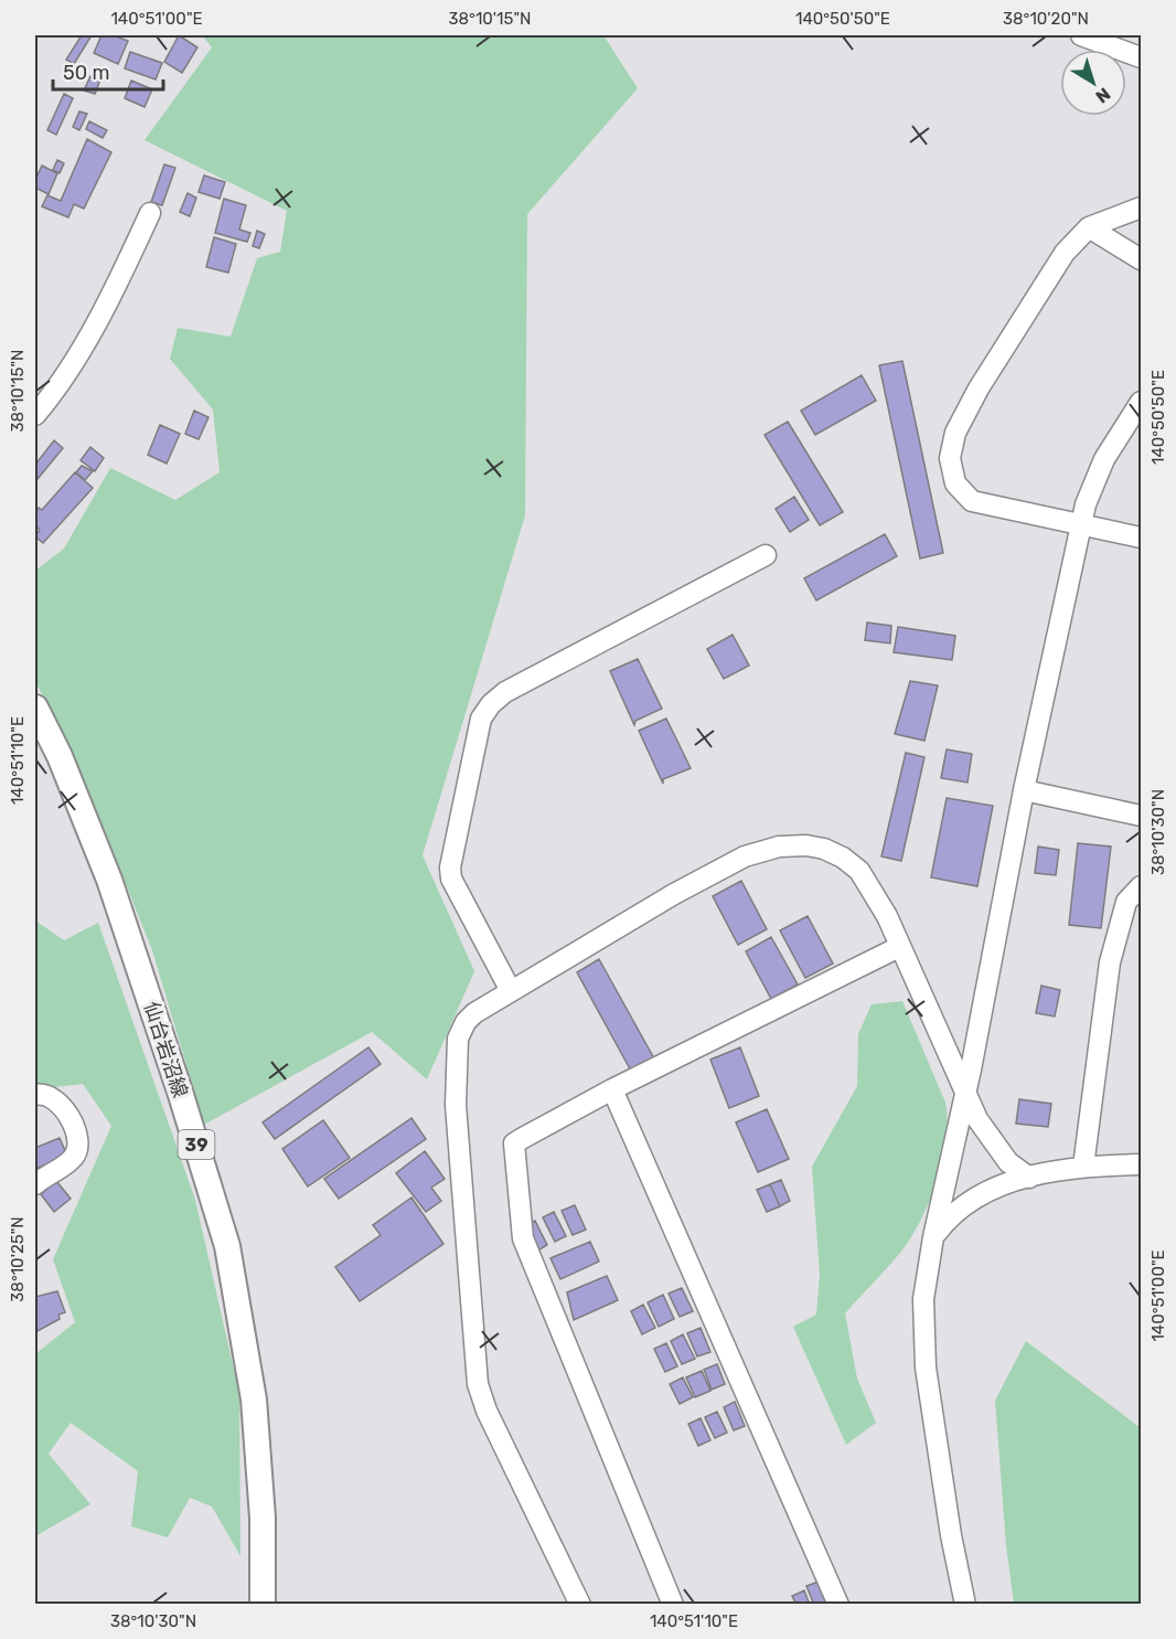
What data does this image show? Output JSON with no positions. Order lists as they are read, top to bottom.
{
  "streets": {
    "main road": ["仙台岩沼線", "39"]
  },
  "scale_bar": "50 m",
  "north": "bottom right",
  "coordinates": [
    "140°51'00\"E",
    "38°10'15\"N",
    "140°50'50\"E",
    "38°10'20\"N",
    "140°51'10\"E",
    "38°10'30\"N",
    "38°10'25\"N"
  ]
}
